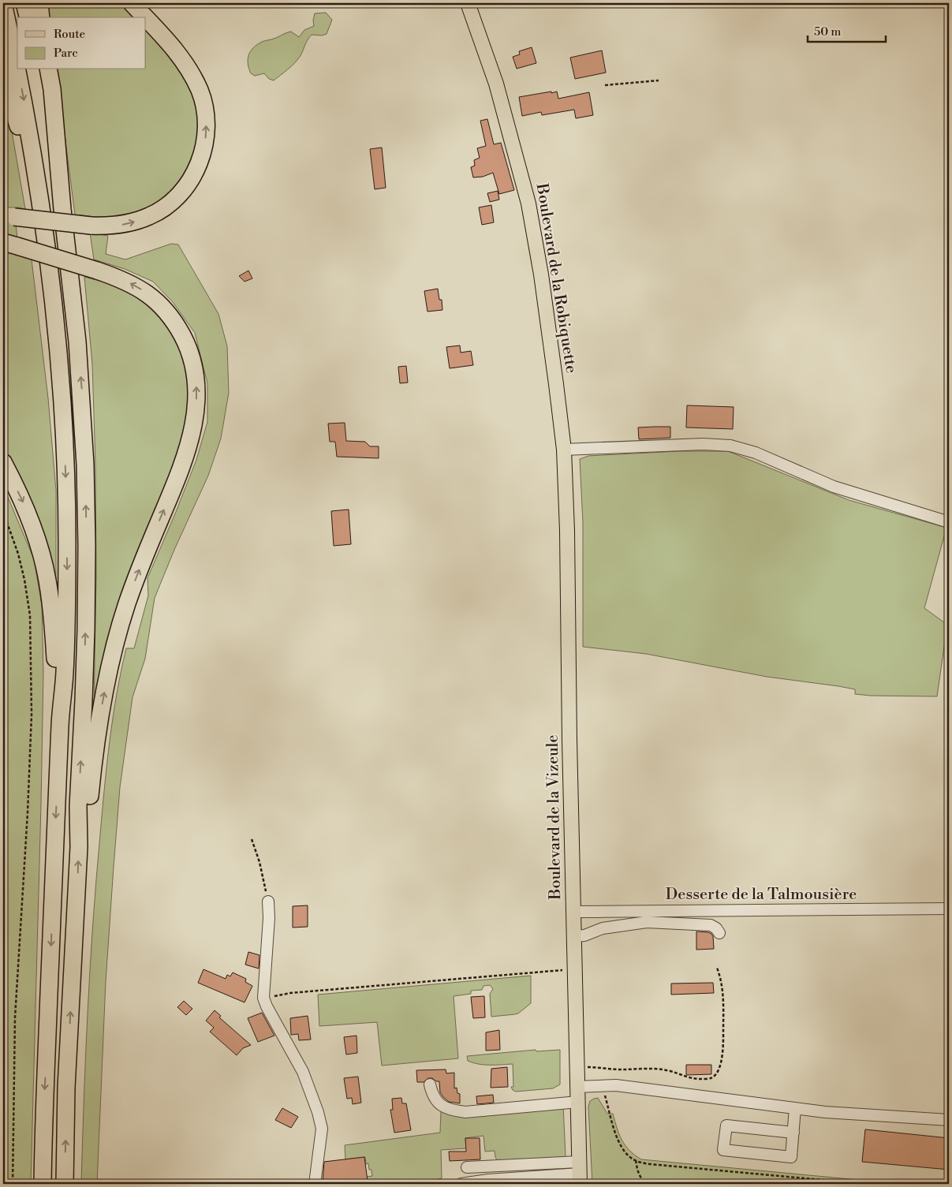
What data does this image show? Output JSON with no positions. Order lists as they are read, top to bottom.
{
  "streets": {
    "main road": ["Boulevard de la Robiquette", "Boulevard de la Vizeule"],
    "street": ["Desserte de la Talmousière"]
  },
  "crossings": [
    ["Boulevard de la Robiquette", "Boulevard de la Vizeule"],
    ["Boulevard de la Vizeule", "Desserte de la Talmousière"]
  ],
  "legend": ["Route", "Parc"],
  "scale_bar": "50 m"
}
